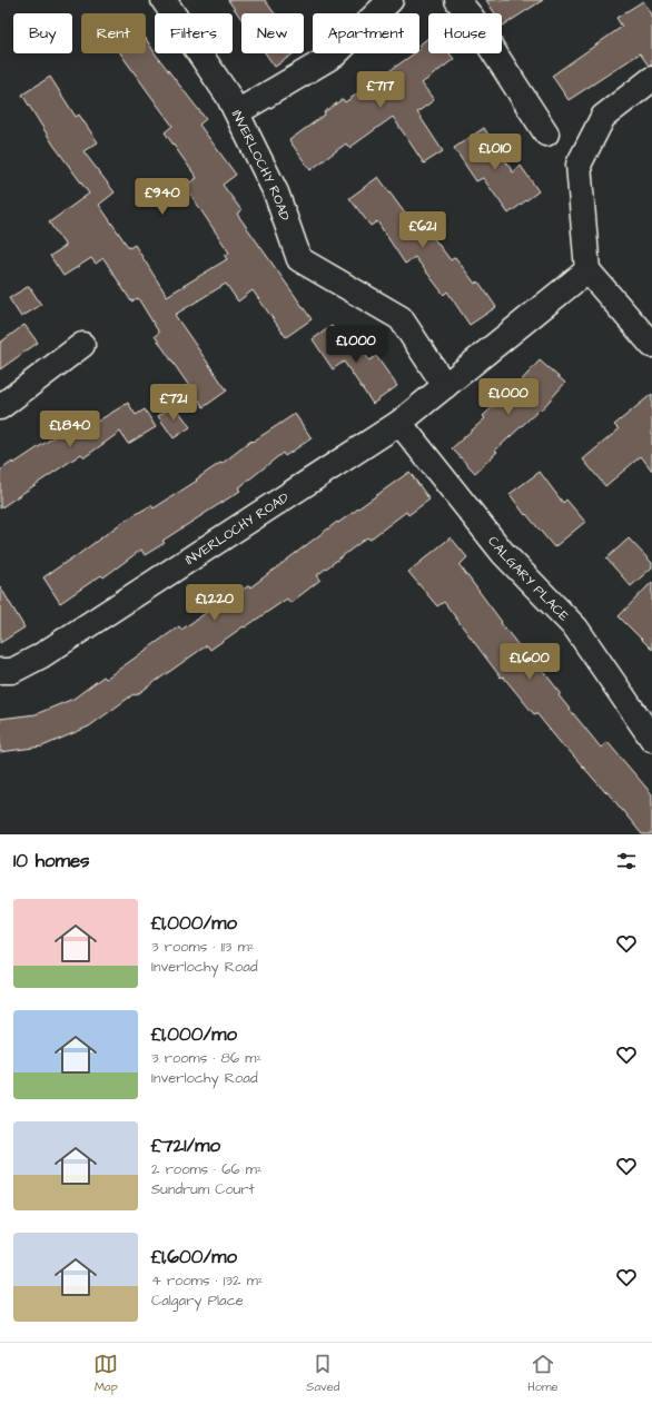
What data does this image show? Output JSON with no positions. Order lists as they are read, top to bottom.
{
  "streets": {
    "street": ["INVERLOCHY ROAD", "CALGARY PLACE"]
  },
  "crossings": [
    ["INVERLOCHY ROAD", "CALGARY PLACE"]
  ],
  "page": {
    "chip": [
      "Buy",
      "Rent",
      "Filters",
      "New",
      "Apartment",
      "House"
    ],
    "price": [
      "£717",
      "£1,010",
      "£940",
      "£621",
      "£1,000",
      "£1,000",
      "£721",
      "£1,840",
      "£1,220",
      "£1,600"
    ],
    "heading": "10 homes",
    "list": [
      {
        "name": "£1,000/mo",
        "note": "3 rooms · 113 m² · Inverlochy Road"
      },
      {
        "name": "£1,000/mo",
        "note": "3 rooms · 86 m² · Inverlochy Road"
      },
      {
        "name": "£721/mo",
        "note": "2 rooms · 66 m² · Sundrum Court"
      },
      {
        "name": "£1,600/mo",
        "note": "4 rooms · 132 m² · Calgary Place"
      }
    ],
    "tabs": ["Map", "Saved", "Home"]
  }
}
